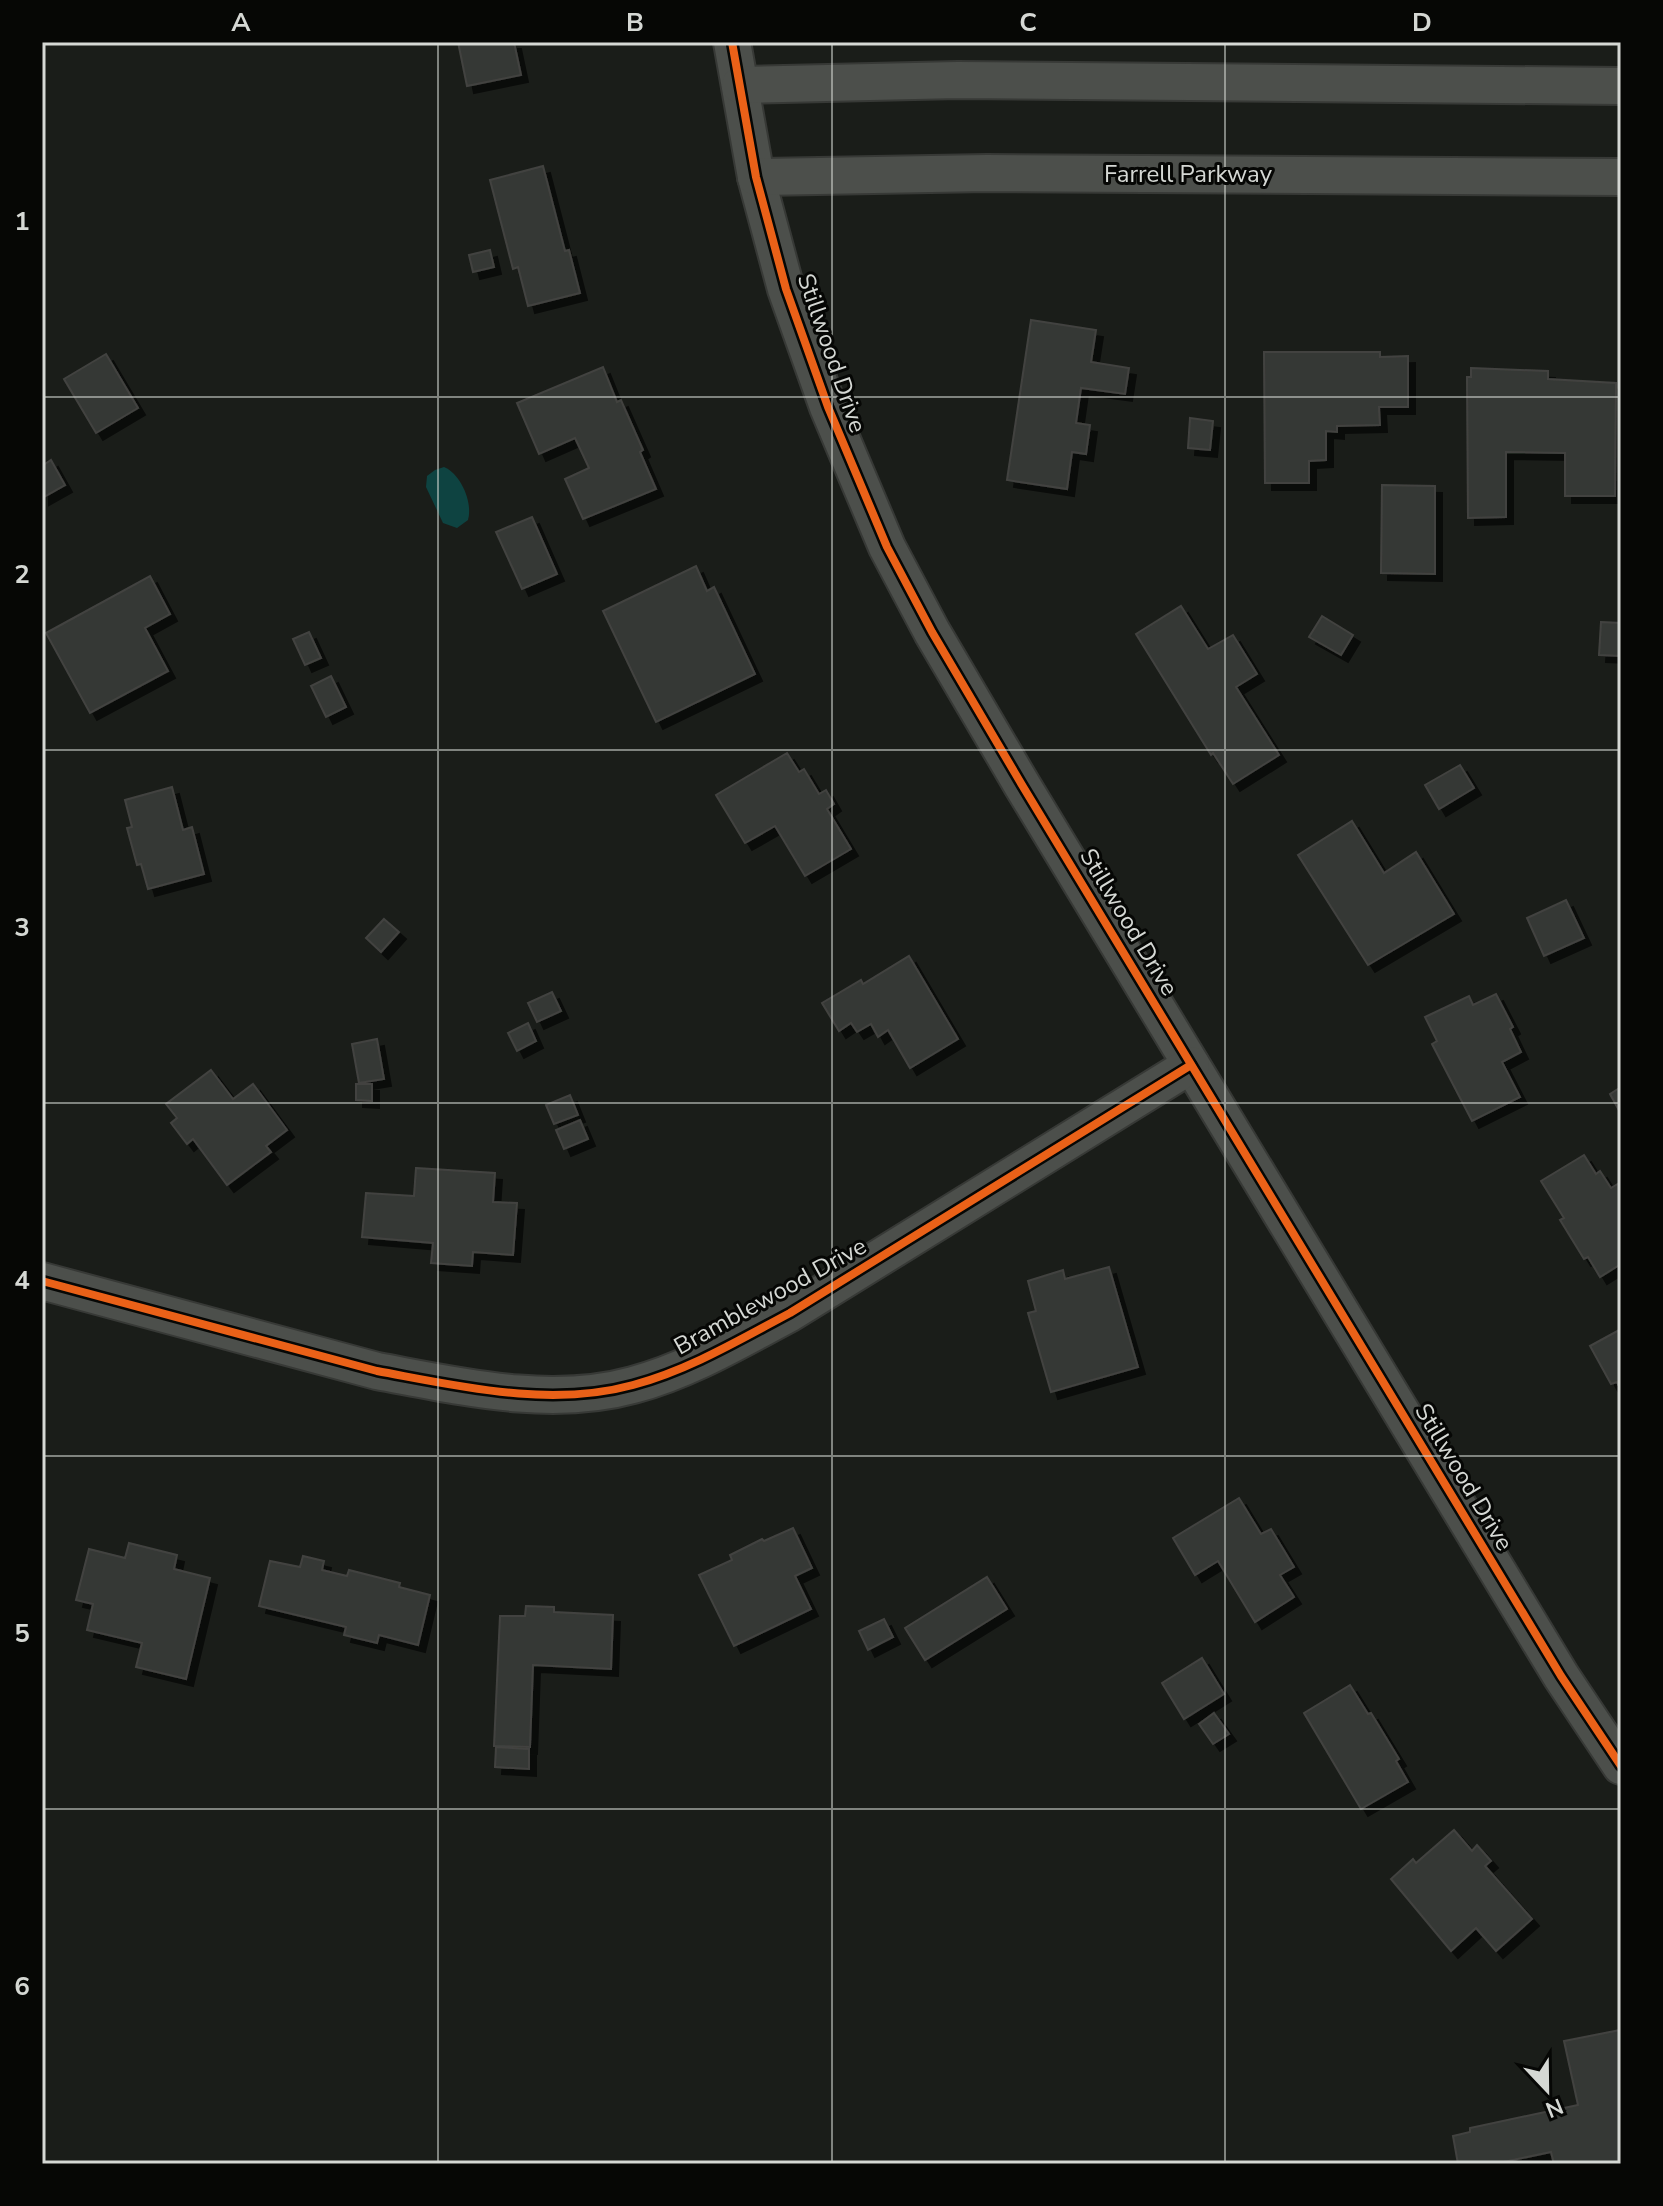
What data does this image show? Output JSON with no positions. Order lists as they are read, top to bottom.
{
  "streets": {
    "street": ["Farrell Parkway", "Stillwood Drive", "Bramblewood Drive"]
  },
  "crossings": [
    ["Farrell Parkway", "Stillwood Drive"],
    ["Stillwood Drive", "Bramblewood Drive"]
  ],
  "north": "bottom",
  "grid": {
    "columns": [
      "A",
      "B",
      "C",
      "D"
    ],
    "rows": [
      "1",
      "2",
      "3",
      "4",
      "5",
      "6"
    ]
  }
}
